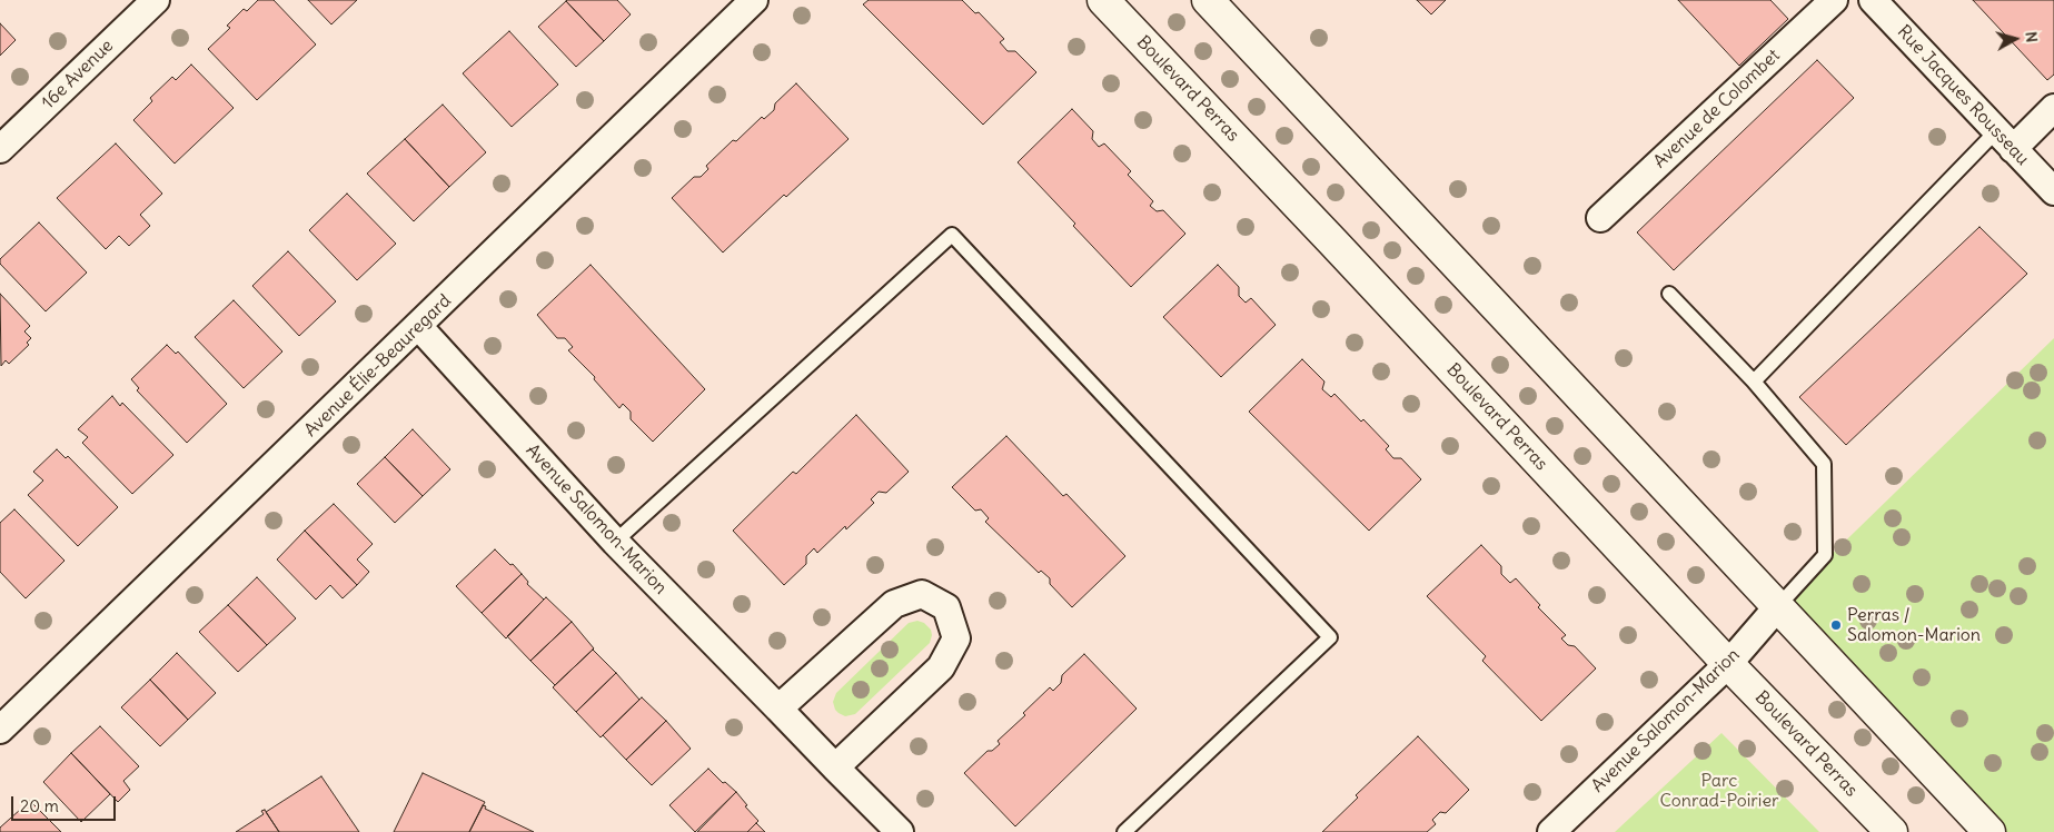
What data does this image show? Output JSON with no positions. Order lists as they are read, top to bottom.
{
  "streets": {
    "main road": ["Boulevard Perras"],
    "street": [
      "16e Avenue",
      "Rue Jacques Rousseau",
      "Avenue de Colombet",
      "Avenue Élie-Beauregard",
      "Avenue Salomon-Marion"
    ]
  },
  "crossings": [
    ["Boulevard Perras", "Avenue Salomon-Marion"],
    ["Avenue Élie-Beauregard", "Avenue Salomon-Marion"]
  ],
  "parks": ["Parc Conrad-Poirier"],
  "places": ["Perras / Salomon-Marion"],
  "scale_bar": "20 m",
  "north": "right"
}
